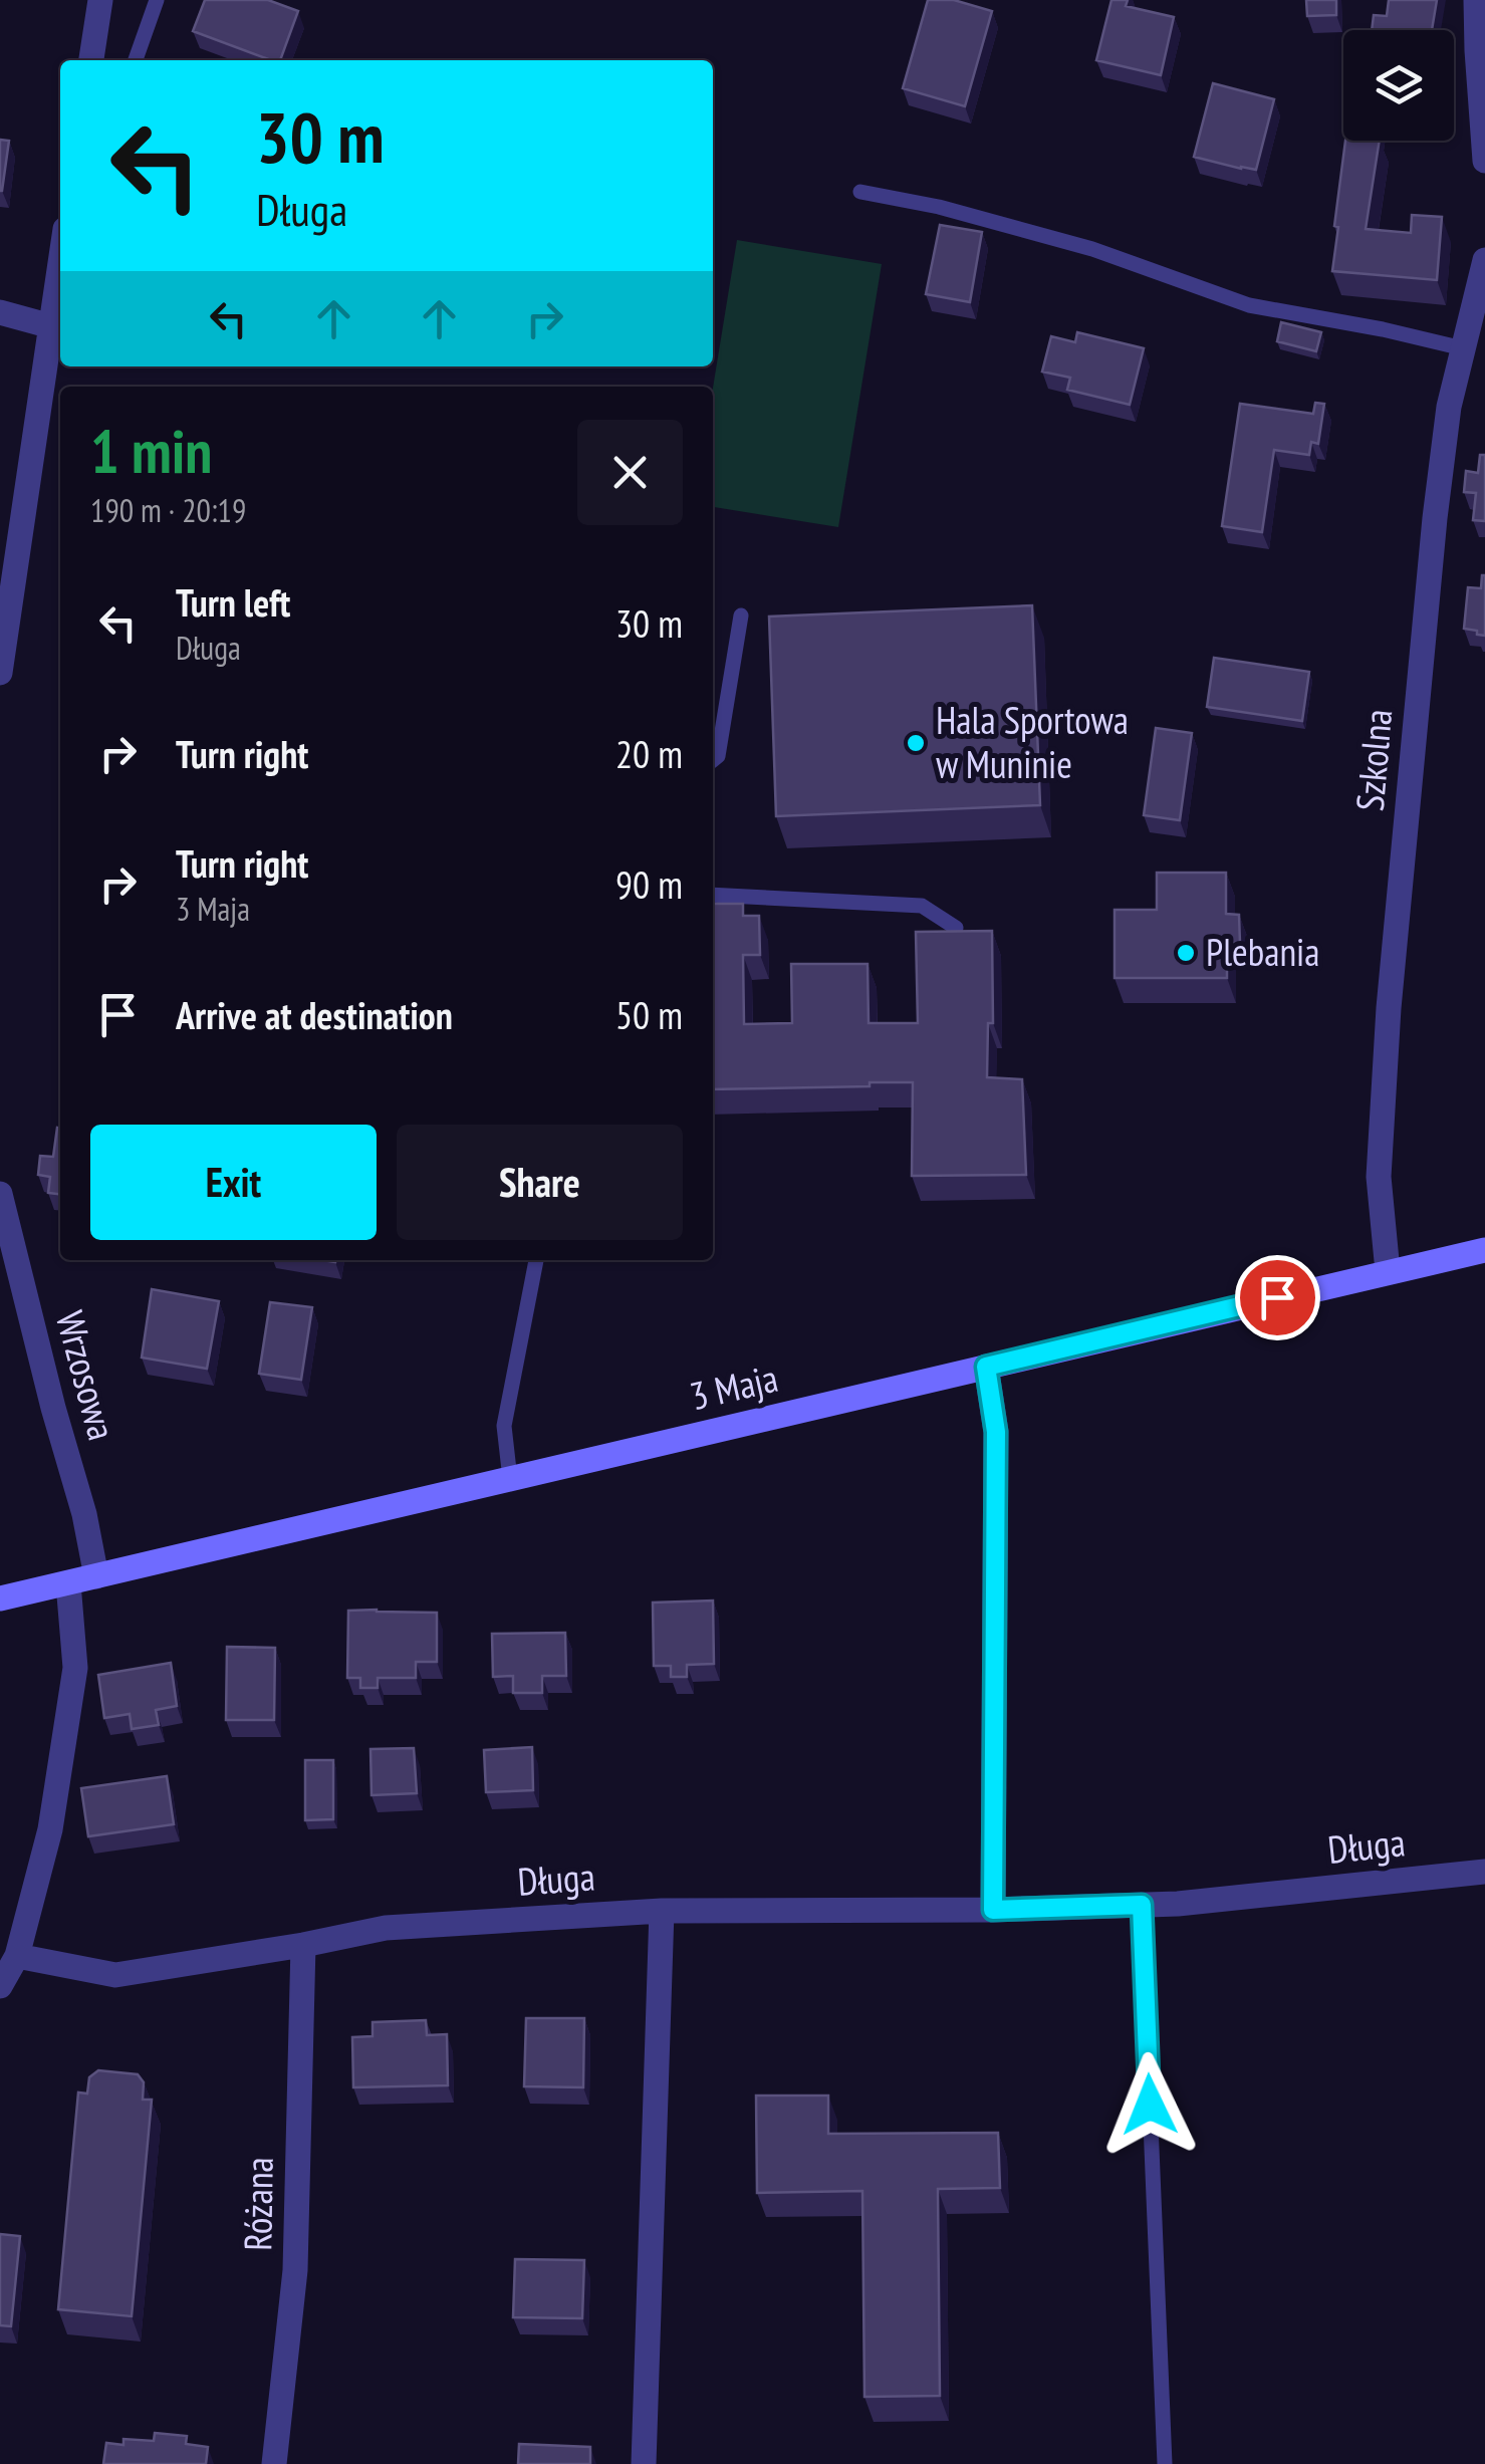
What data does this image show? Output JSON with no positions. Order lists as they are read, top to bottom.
{
  "streets": {
    "street": [
      "Szkolna",
      "Wrzosowa",
      "3 Maja",
      "Długa",
      "Różana"
    ]
  },
  "crossings": [
    ["Szkolna", "3 Maja"],
    ["Wrzosowa", "3 Maja"],
    ["Długa", "Różana"]
  ],
  "places": ["Hala Sportowa w Muninie", "Plebania"],
  "page": {
    "turn": ["30 m", "Długa"],
    "heading": ["1 min", "190 m · 20:19"],
    "list": [
      {
        "name": "Turn left",
        "note": "Długa",
        "value": "30 m"
      },
      {
        "name": "Turn right",
        "value": "20 m"
      },
      {
        "name": "Turn right",
        "note": "3 Maja",
        "value": "90 m"
      },
      {
        "name": "Arrive at destination",
        "value": "50 m"
      }
    ],
    "buttons": ["Exit", "Share"]
  }
}
